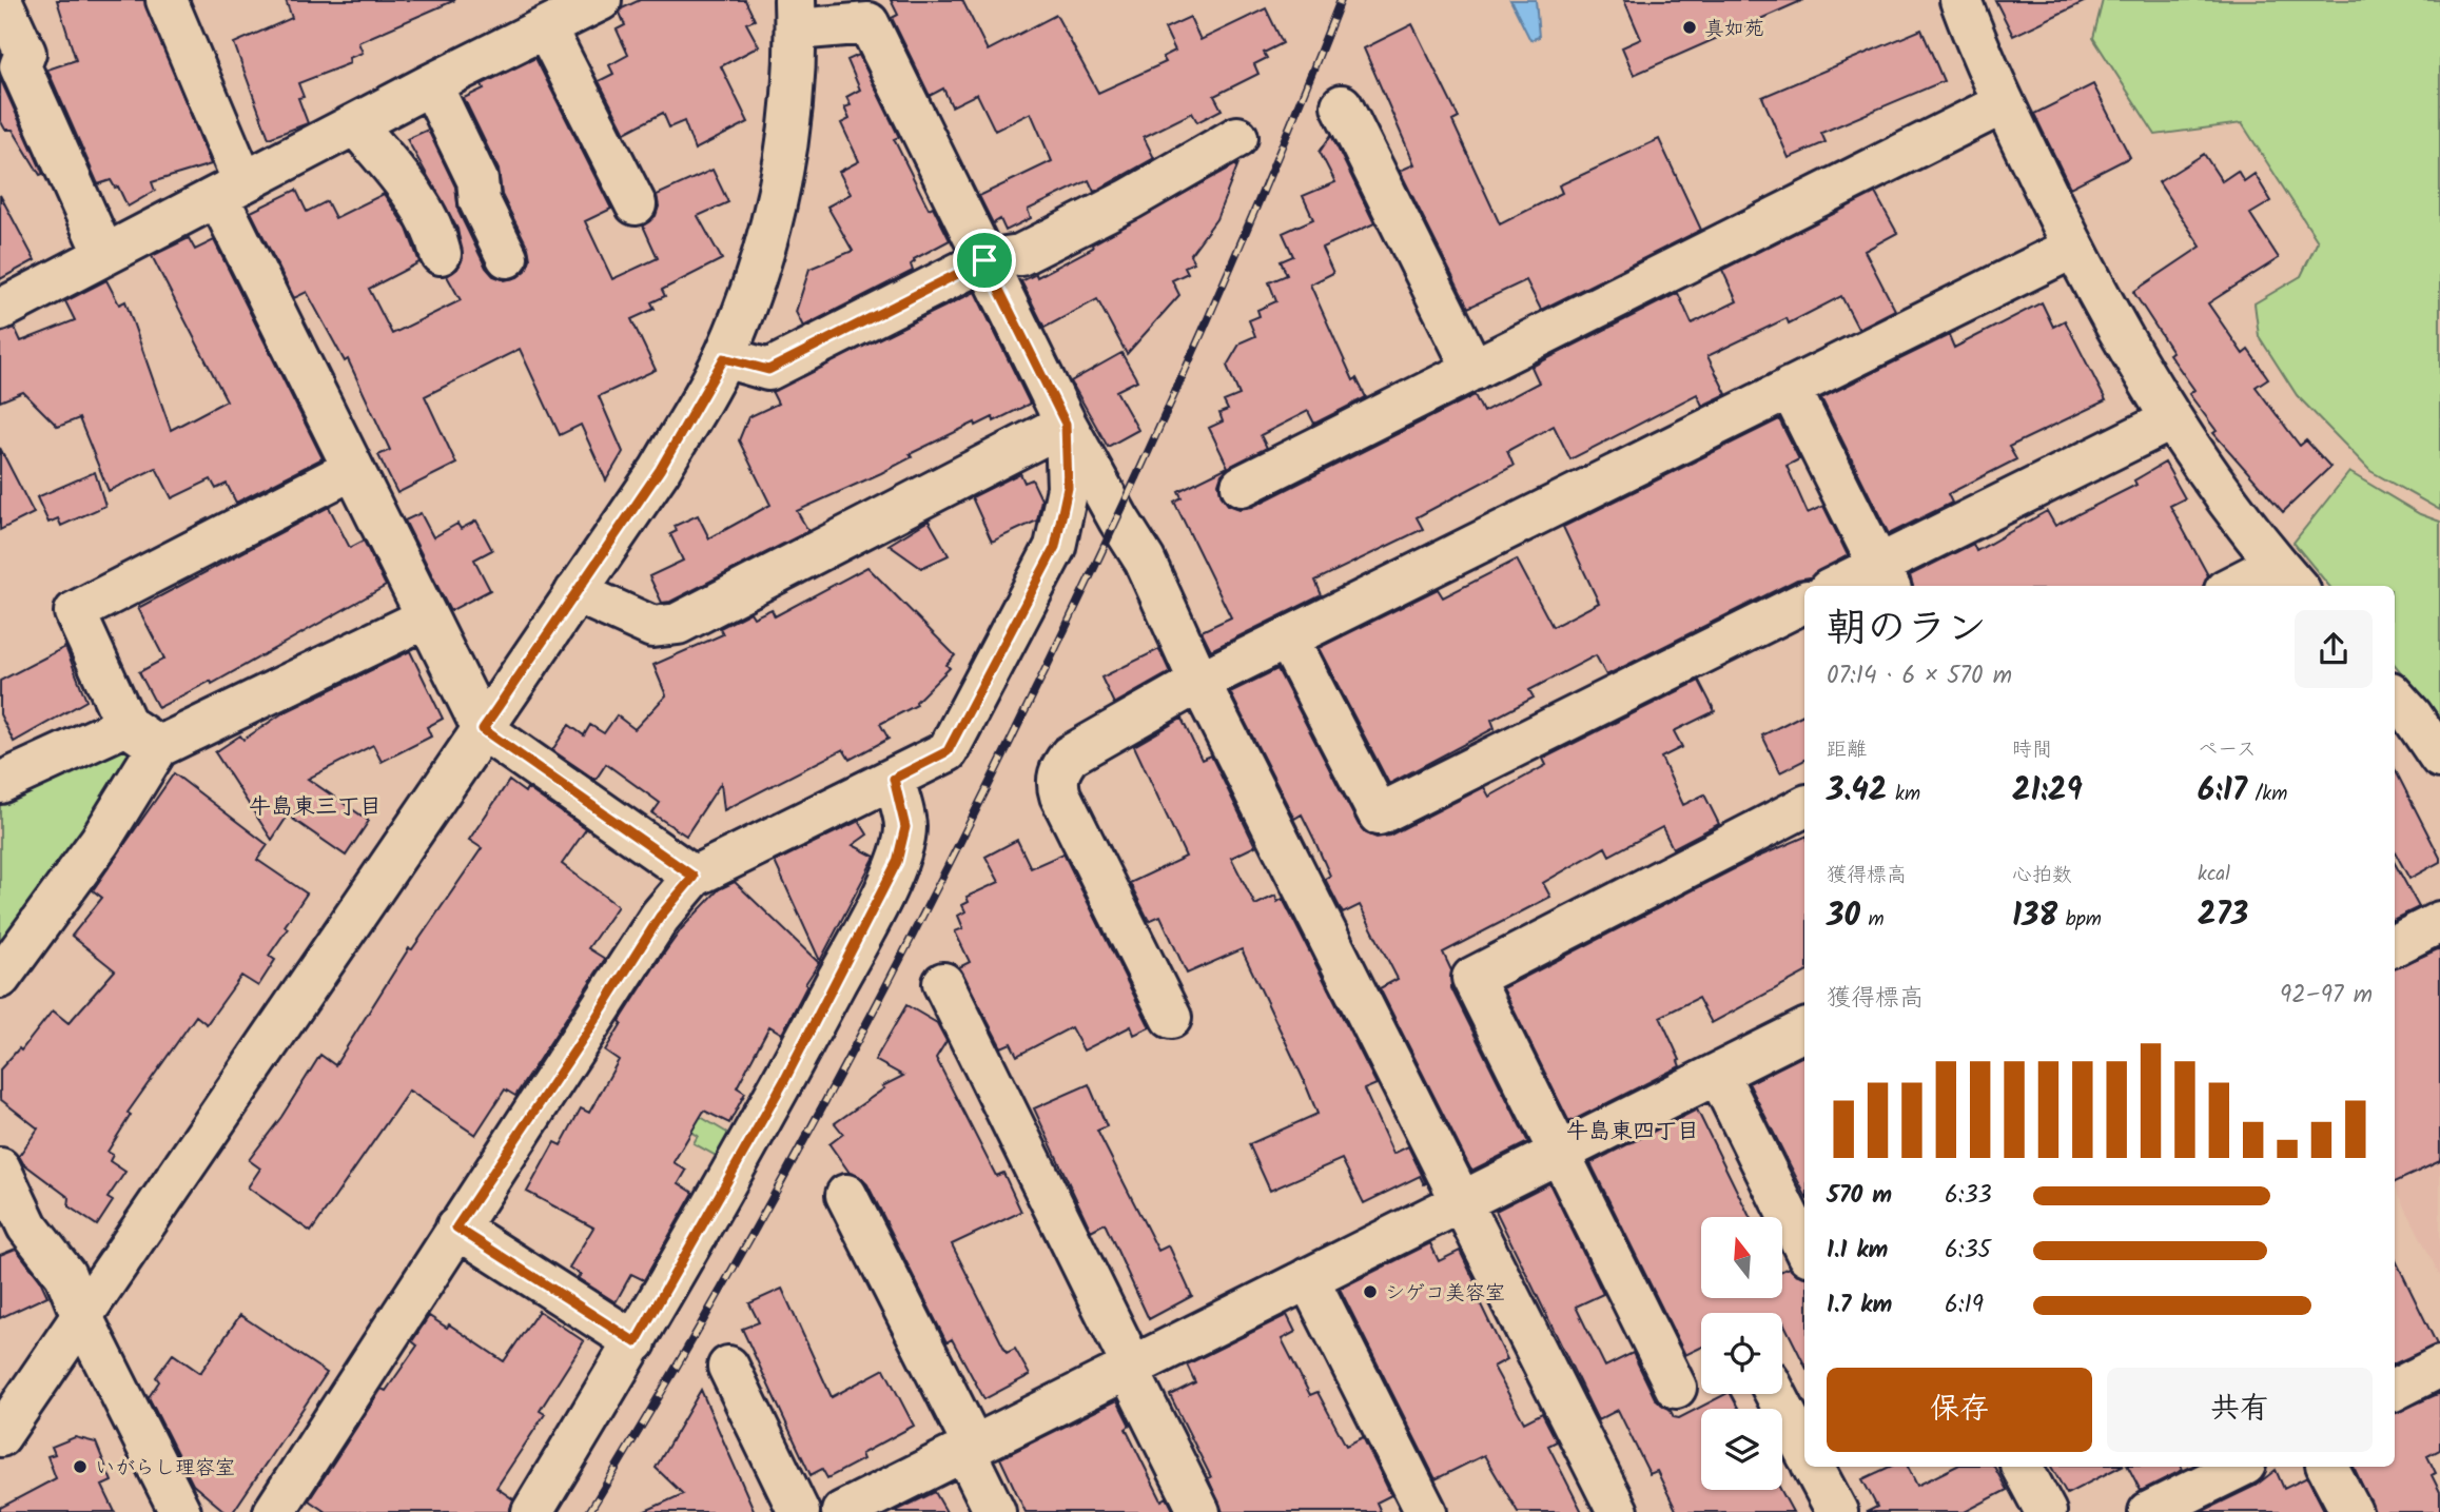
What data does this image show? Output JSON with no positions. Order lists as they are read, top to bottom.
{
  "districts": ["牛島東三丁目", "牛島東四丁目"],
  "places": ["真如苑", "シゲコ美容室", "いがらし理容室"],
  "north": "top",
  "page": {
    "heading": ["朝のラン", "07:14 · 6 × 570 m"],
    "stats": [
      ["距離", "3.42 km"],
      ["時間", "21:29"],
      ["ペース", "6:17 /km"],
      ["獲得標高", "30 m"],
      ["心拍数", "138 bpm"],
      ["kcal", "273"]
    ],
    "chart": ["獲得標高", "92–97 m"],
    "list": [
      {
        "name": "570 m",
        "note": "6:33"
      },
      {
        "name": "1.1 km",
        "note": "6:35"
      },
      {
        "name": "1.7 km",
        "note": "6:19"
      }
    ],
    "buttons": ["保存", "共有"]
  }
}
